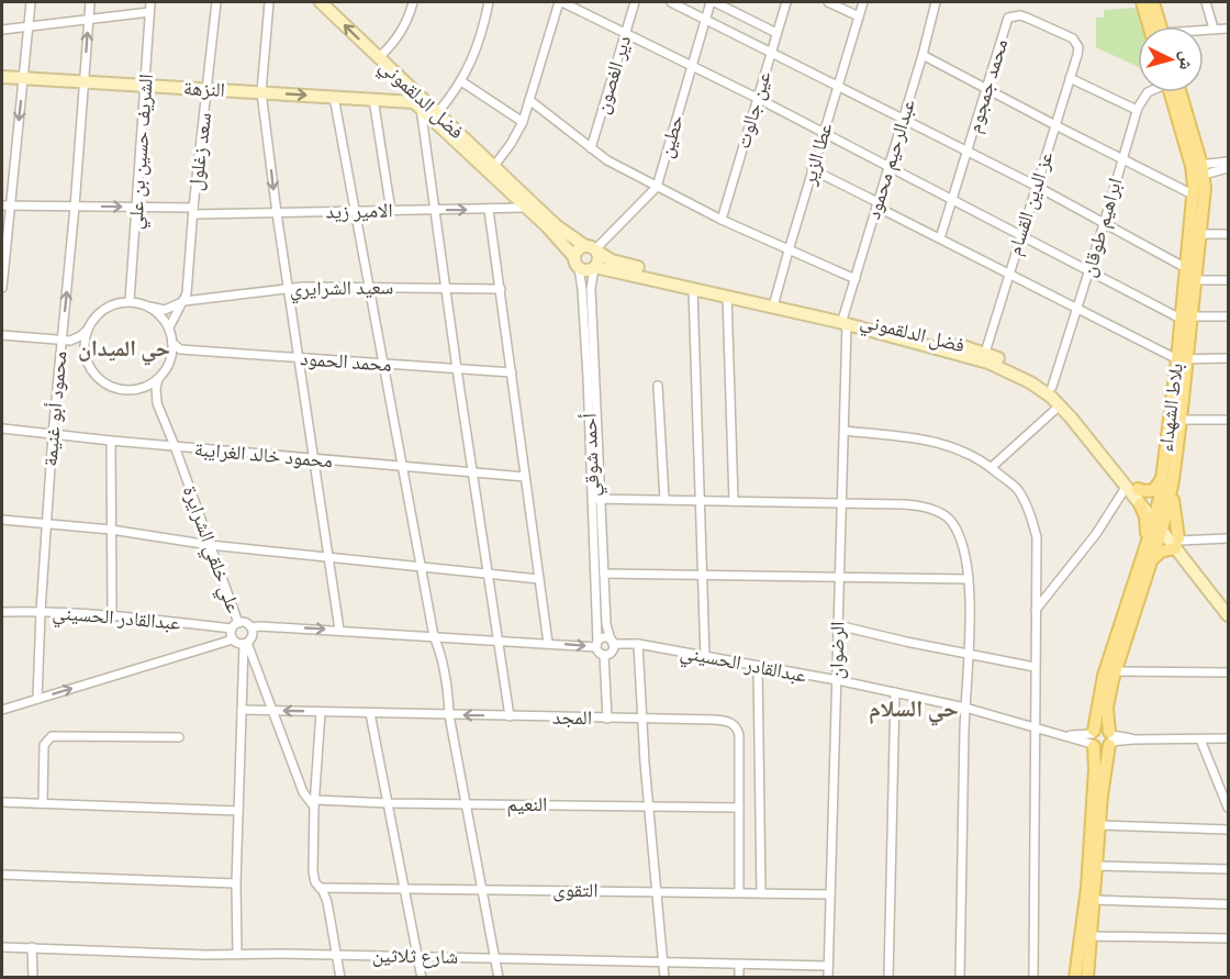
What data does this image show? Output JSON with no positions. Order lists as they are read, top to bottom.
{
  "streets": {
    "main road": ["النزهة", "فضل الدلقموني", "بلاط الشهداء"],
    "street": [
      "دير الغصون",
      "محمد جمجوم",
      "عين جالوت",
      "حطين",
      "الشريف حسين بن علي",
      "سعد زغلول",
      "عطا الزير",
      "عبدالرحيم محمود",
      "عز الدين القسام",
      "الامير زيد",
      "ابراهيم طوقان",
      "سعيد الشرايري",
      "محمد الحمود",
      "محمود أبو غنيمة",
      "محمود خالد الغرايبة",
      "أحمد شوقي",
      "علي خلقي الشرايرة",
      "عبدالقادر الحسيني",
      "الرضوان",
      "المجد",
      "النعيم",
      "التقوى",
      "شارع ثلاثين"
    ]
  },
  "crossings": [
    ["محمد جمجوم", "عز الدين القسام"],
    ["النزهة", "الشريف حسين بن علي"],
    ["النزهة", "سعد زغلول"],
    ["النزهة", "محمود أبو غنيمة"],
    ["فضل الدلقموني", "حطين"],
    ["فضل الدلقموني", "عطا الزير"],
    ["فضل الدلقموني", "عبدالرحيم محمود"],
    ["فضل الدلقموني", "عز الدين القسام"],
    ["فضل الدلقموني", "ابراهيم طوقان"],
    ["فضل الدلقموني", "بلاط الشهداء"],
    ["فضل الدلقموني", "أحمد شوقي"],
    ["فضل الدلقموني", "الرضوان"],
    ["حطين", "أحمد شوقي"],
    ["الشريف حسين بن علي", "سعد زغلول"],
    ["الشريف حسين بن علي", "الامير زيد"],
    ["الشريف حسين بن علي", "علي خلقي الشرايرة"],
    ["سعد زغلول", "الامير زيد"],
    ["سعد زغلول", "سعيد الشرايري"],
    ["سعد زغلول", "علي خلقي الشرايرة"],
    ["عبدالرحيم محمود", "الرضوان"],
    ["الامير زيد", "محمود أبو غنيمة"],
    ["بلاط الشهداء", "عبدالقادر الحسيني"],
    ["محمود أبو غنيمة", "محمود خالد الغرايبة"],
    ["محمود أبو غنيمة", "عبدالقادر الحسيني"],
    ["محمود خالد الغرايبة", "علي خلقي الشرايرة"],
    ["أحمد شوقي", "عبدالقادر الحسيني"],
    ["علي خلقي الشرايرة", "عبدالقادر الحسيني"],
    ["عبدالقادر الحسيني", "الرضوان"],
    ["الرضوان", "التقوى"],
    ["الرضوان", "شارع ثلاثين"],
    ["المجد", "النعيم"],
    ["المجد", "التقوى"]
  ],
  "districts": ["حي الميدان", "حي السلام"],
  "north": "right"
}
